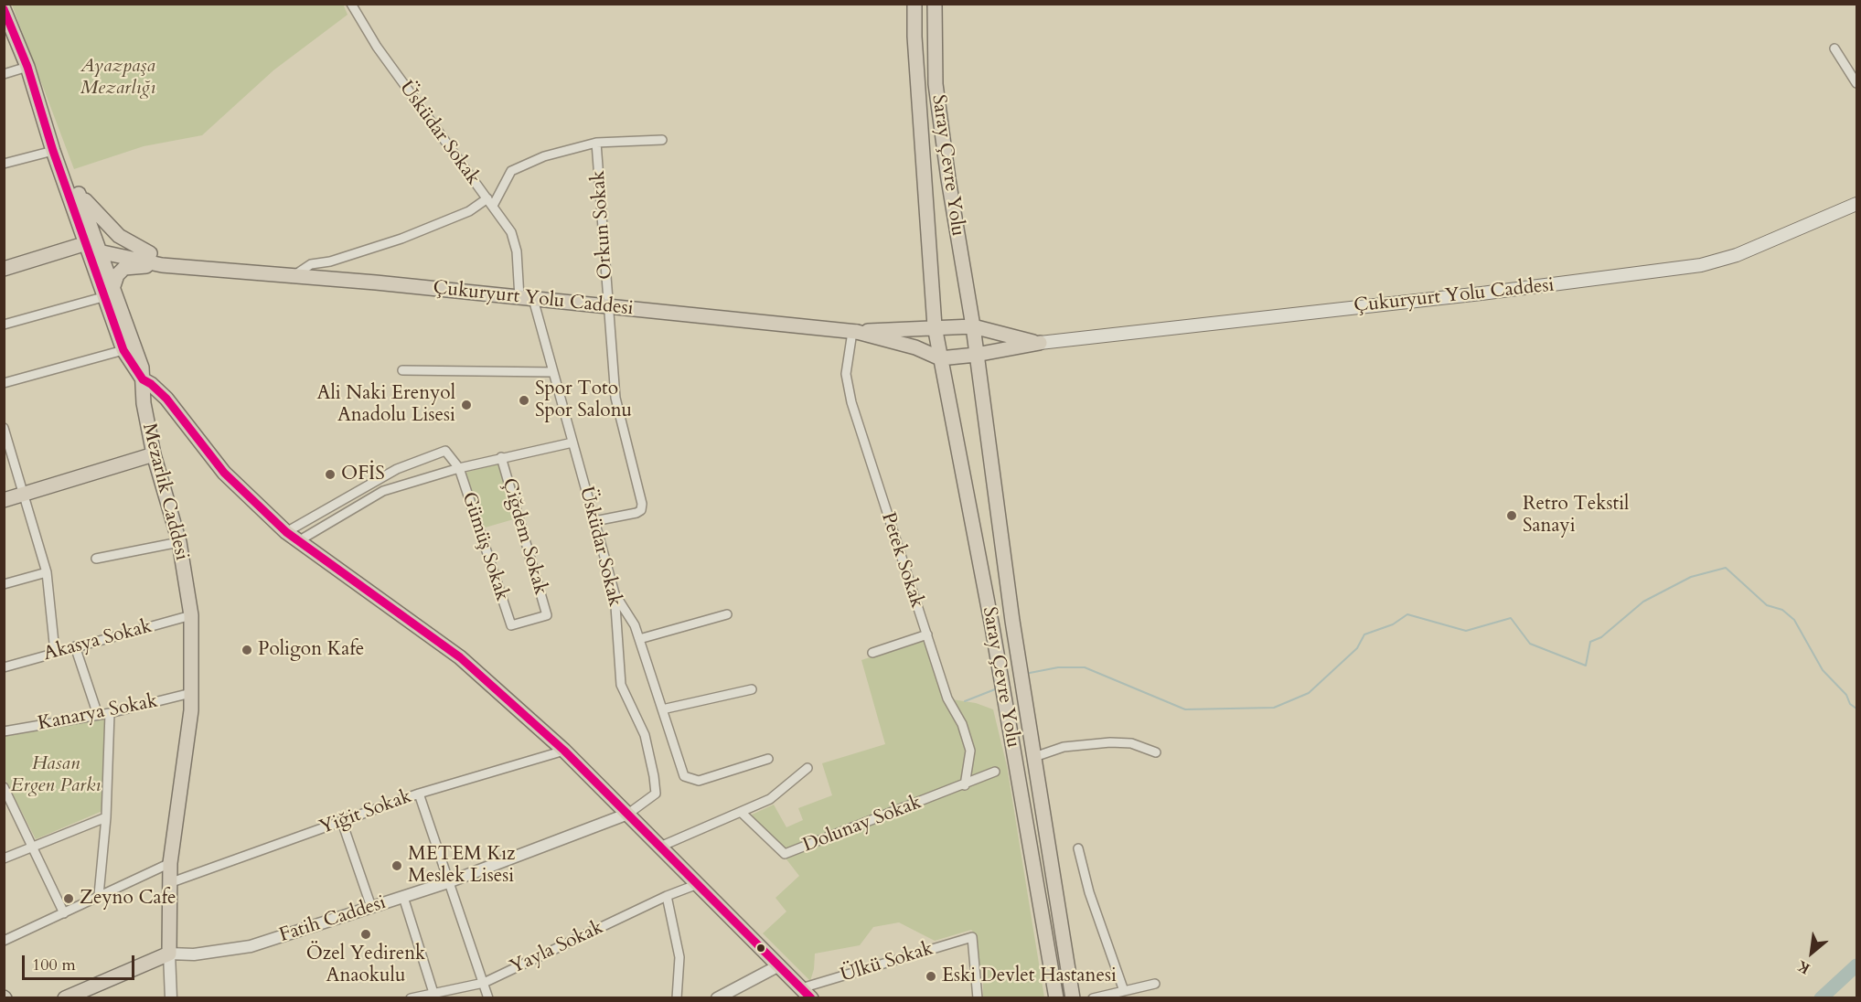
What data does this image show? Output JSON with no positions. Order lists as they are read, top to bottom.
{
  "streets": {
    "main road": [
      "Saray Çevre Yolu",
      "Çukuryurt Yolu Caddesi",
      "Mezarlık Caddesi",
      "Fatih Caddesi"
    ],
    "street": [
      "Üsküdar Sokak",
      "Orkun Sokak",
      "Çiğdem Sokak",
      "Gümüş Sokak",
      "Petek Sokak",
      "Akasya Sokak",
      "Kanarya Sokak",
      "Yiğit Sokak",
      "Dolunay Sokak",
      "Yayla Sokak",
      "Ülkü Sokak"
    ]
  },
  "crossings": [
    ["Üsküdar Sokak", "Orkun Sokak"],
    ["Üsküdar Sokak", "Çukuryurt Yolu Caddesi"],
    ["Üsküdar Sokak", "Fatih Caddesi"],
    ["Orkun Sokak", "Çukuryurt Yolu Caddesi"],
    ["Çukuryurt Yolu Caddesi", "Mezarlık Caddesi"],
    ["Çukuryurt Yolu Caddesi", "Petek Sokak"],
    ["Mezarlık Caddesi", "Akasya Sokak"],
    ["Mezarlık Caddesi", "Kanarya Sokak"],
    ["Mezarlık Caddesi", "Yiğit Sokak"],
    ["Mezarlık Caddesi", "Fatih Caddesi"],
    ["Çiğdem Sokak", "Gümüş Sokak"],
    ["Petek Sokak", "Dolunay Sokak"]
  ],
  "parks": ["Ayazpaşa Mezarlığı", "Hasan Ergen Parkı"],
  "places": [
    "Spor Toto Spor Salonu",
    "Ali Naki Erenyol Anadolu Lisesi",
    "OFİS",
    "Retro Tekstil Sanayi",
    "Poligon Kafe",
    "METEM Kız Meslek Lisesi",
    "Zeyno Cafe",
    "Özel Yedirenk Anaokulu",
    "Eski Devlet Hastanesi"
  ],
  "scale_bar": "100 m",
  "north": "bottom left"
}
